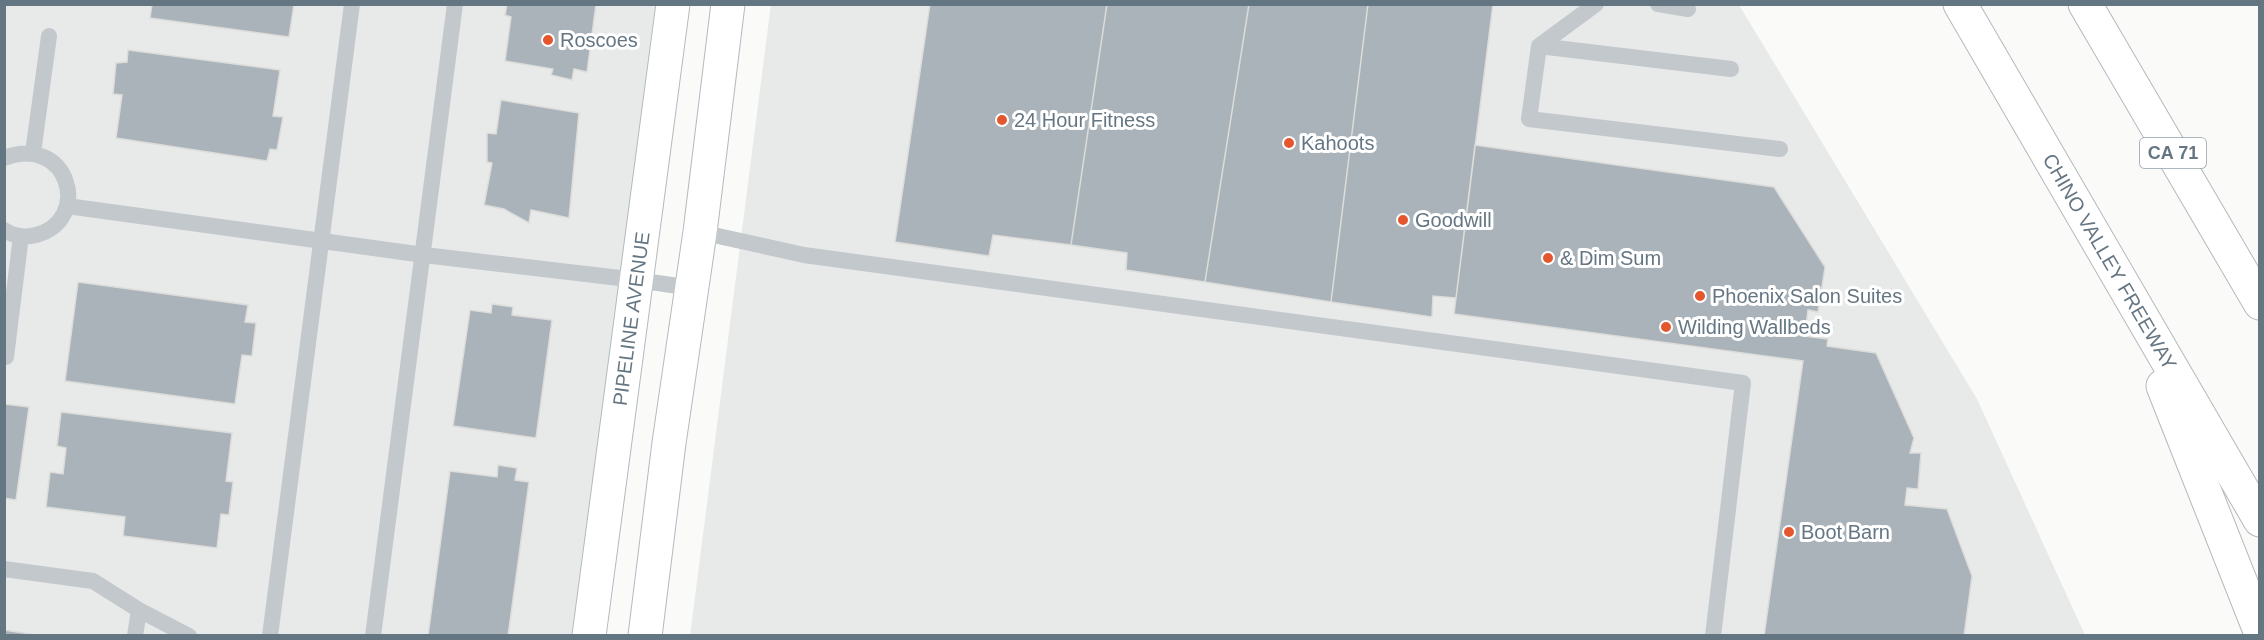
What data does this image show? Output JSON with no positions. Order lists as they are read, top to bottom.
{
  "streets": {
    "main road": ["CA 71", "CHINO VALLEY FREEWAY", "PIPELINE AVENUE"]
  },
  "places": [
    "Roscoes",
    "24 Hour Fitness",
    "Kahoots",
    "Goodwill",
    "& Dim Sum",
    "Phoenix Salon Suites",
    "Wilding Wallbeds",
    "Boot Barn"
  ]
}
